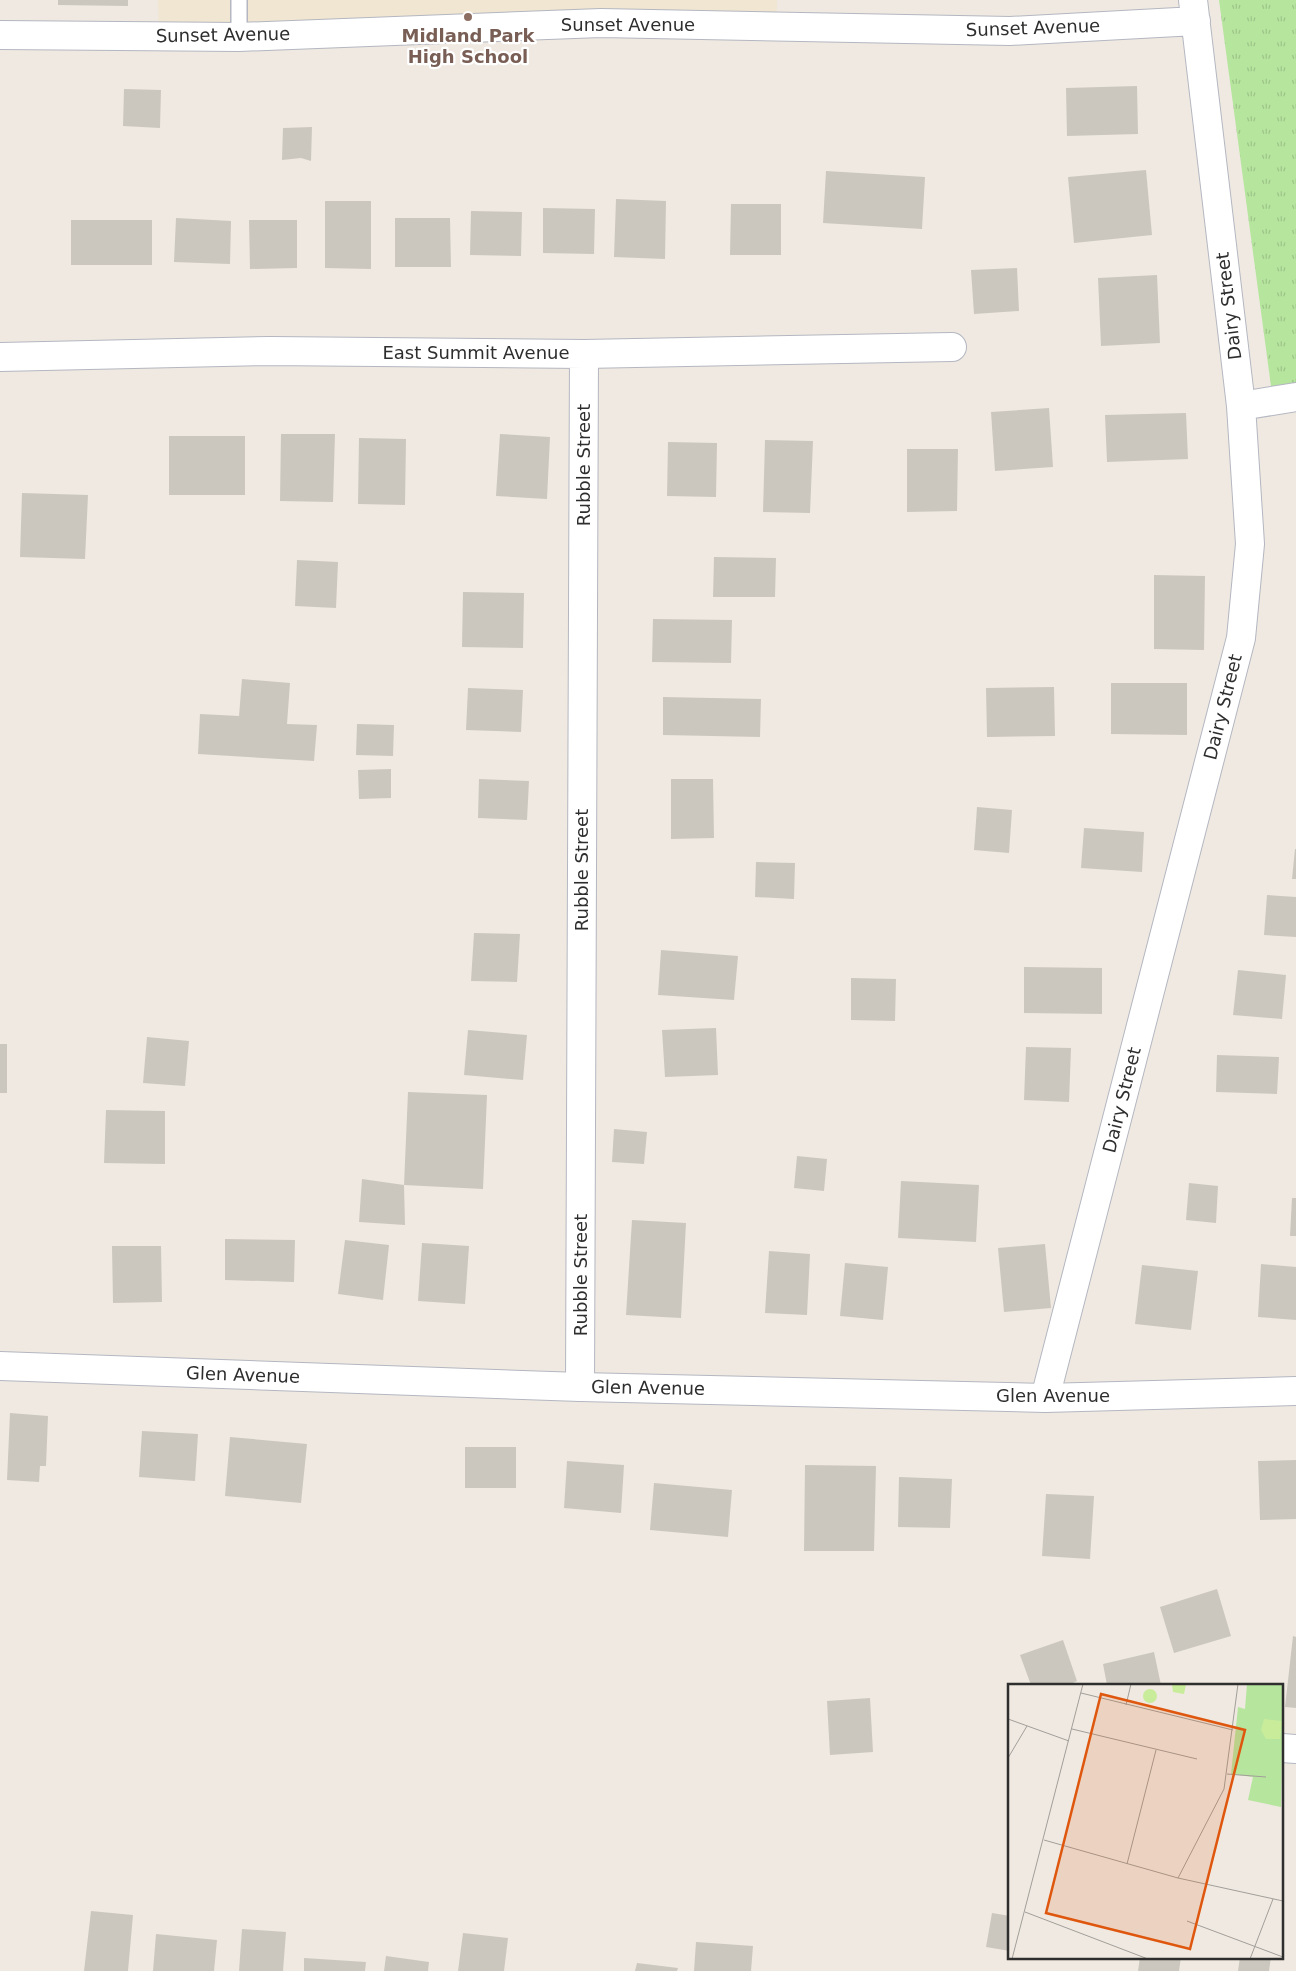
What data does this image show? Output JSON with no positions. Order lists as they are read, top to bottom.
{
  "streets": {
    "street": [
      "Sunset Avenue",
      "Dairy Street",
      "East Summit Avenue",
      "Rubble Street",
      "Glen Avenue"
    ]
  },
  "crossings": [
    ["Sunset Avenue", "Dairy Street"],
    ["Dairy Street", "Glen Avenue"],
    ["East Summit Avenue", "Rubble Street"],
    ["Rubble Street", "Glen Avenue"]
  ],
  "places": ["Midland Park High School"]
}
